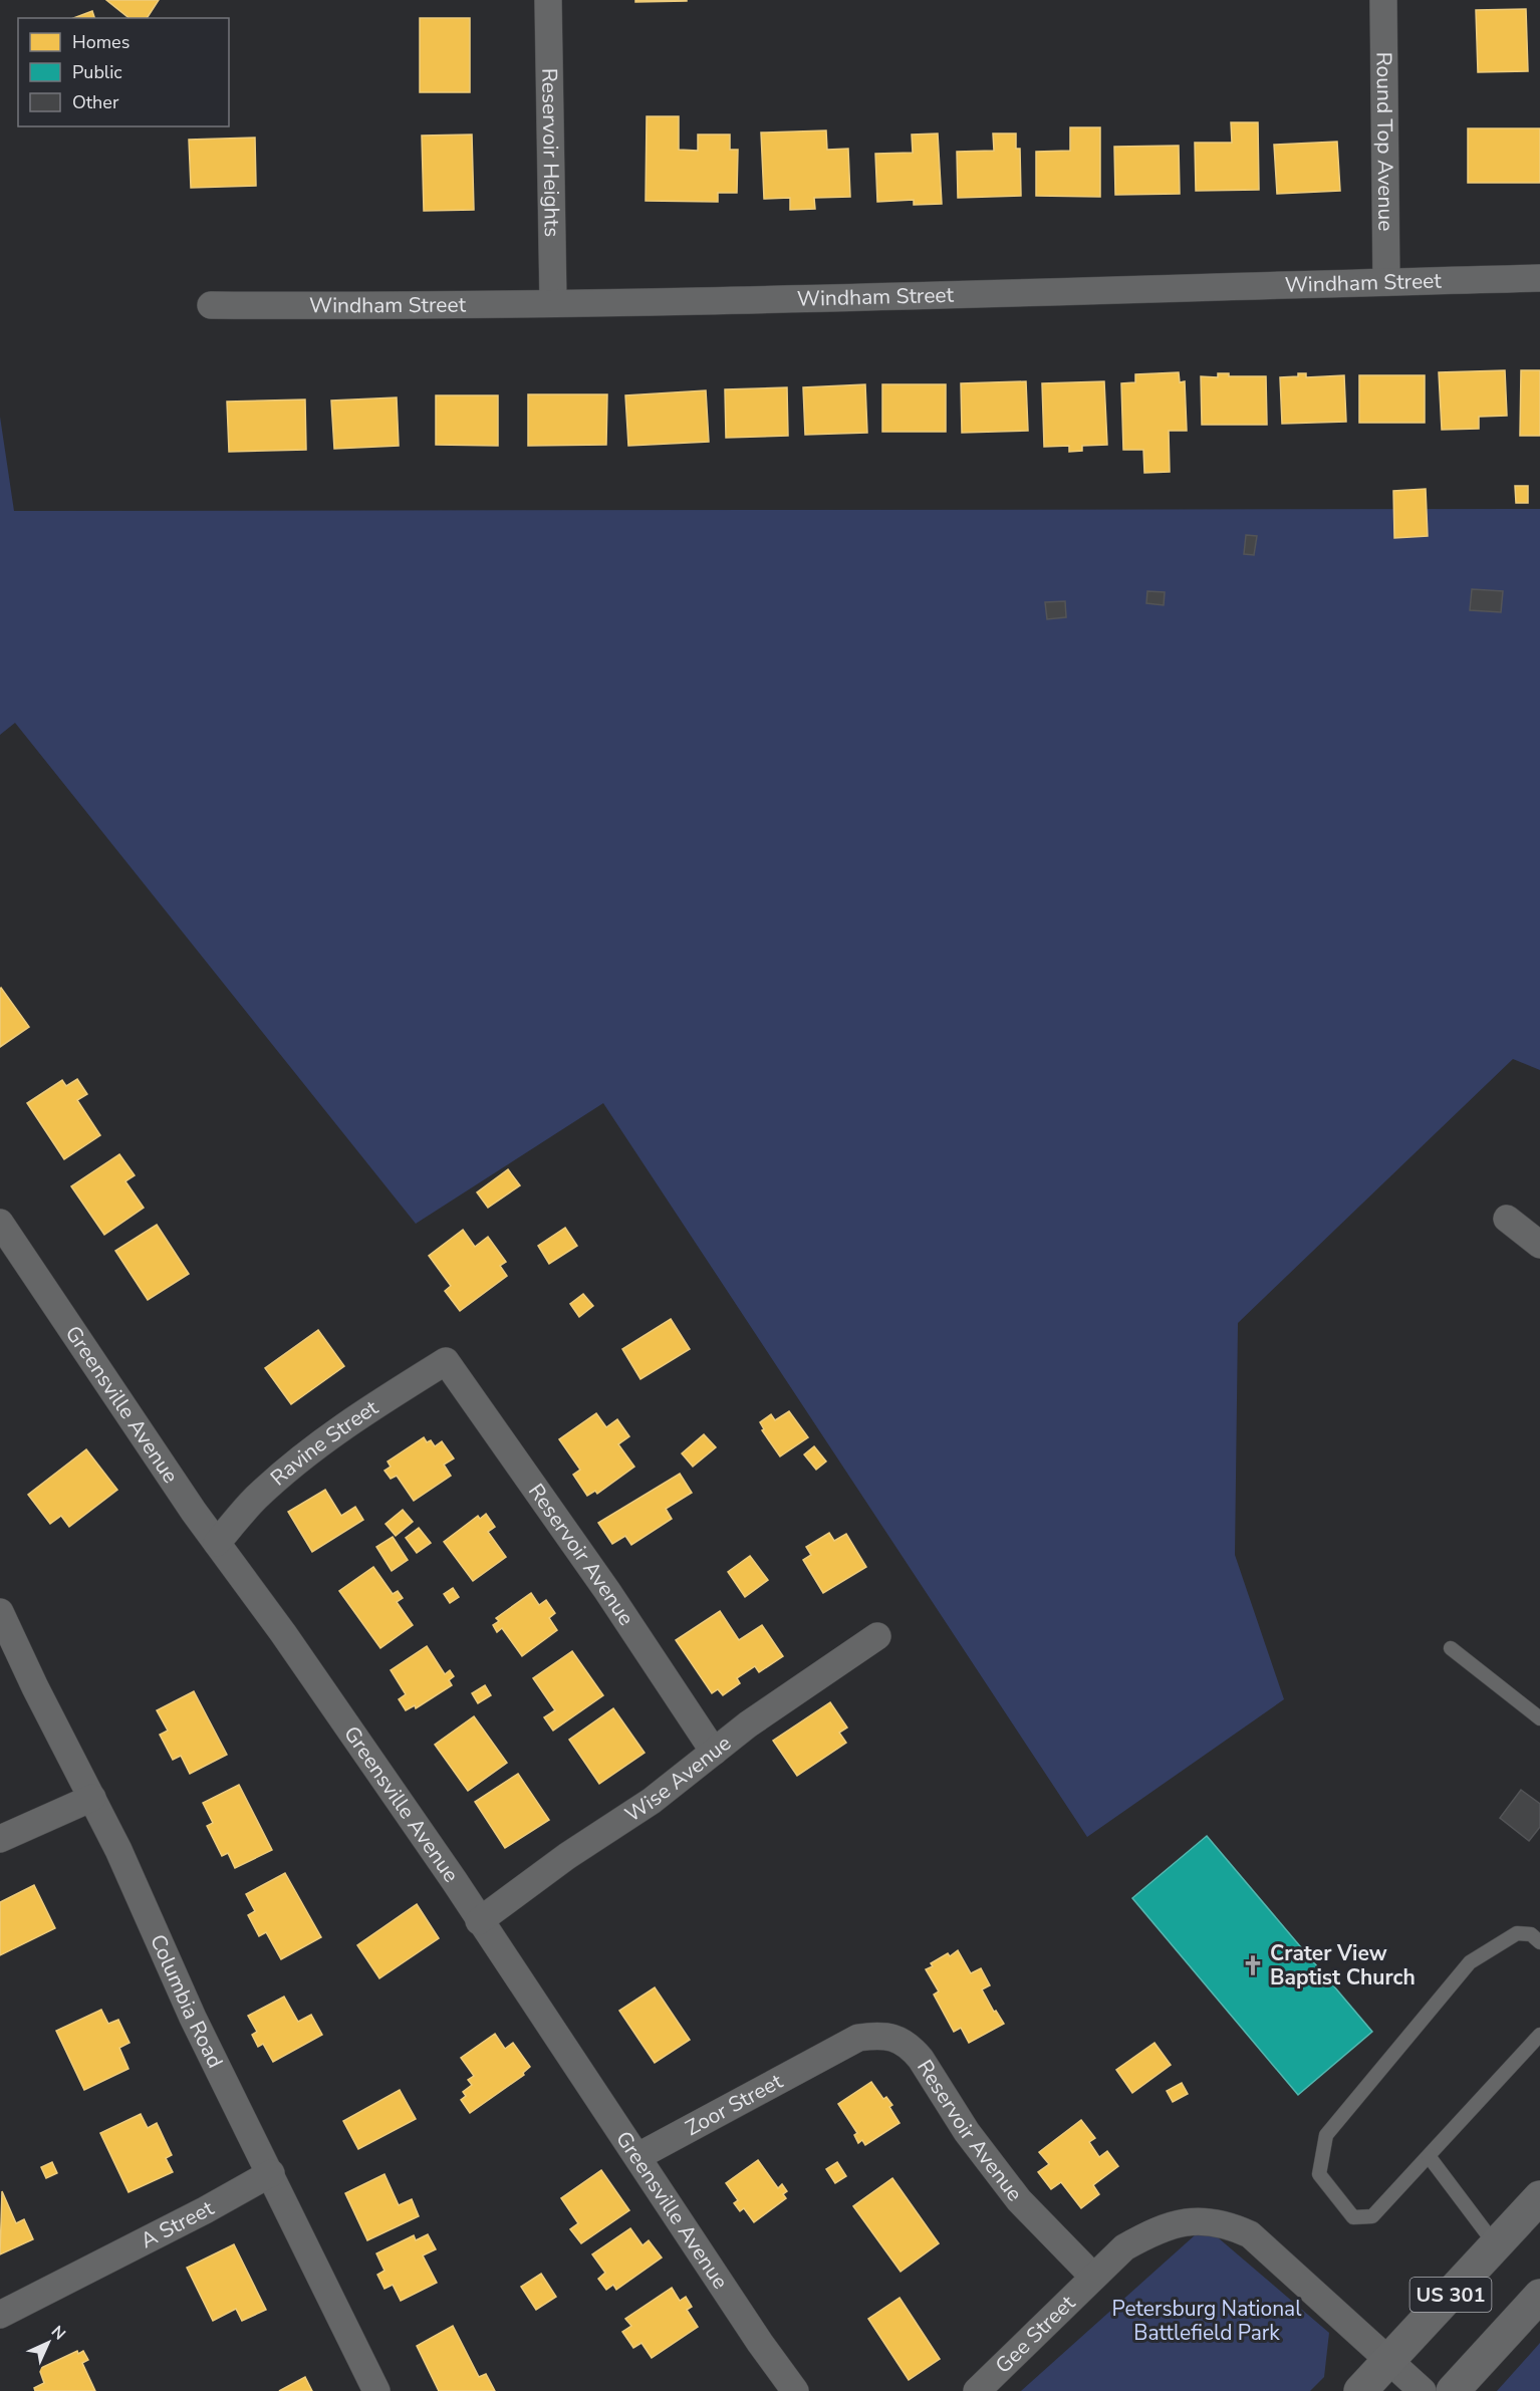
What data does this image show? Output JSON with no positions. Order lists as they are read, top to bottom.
{
  "streets": {
    "main road": ["US 301"],
    "street": [
      "Round Top Avenue",
      "Reservoir Heights",
      "Windham Street",
      "Greensville Avenue",
      "Ravine Street",
      "Reservoir Avenue",
      "Wise Avenue",
      "Columbia Road",
      "Zoor Street",
      "A Street",
      "Gee Street"
    ]
  },
  "crossings": [
    ["Round Top Avenue", "Windham Street"],
    ["Reservoir Heights", "Windham Street"],
    ["Greensville Avenue", "Ravine Street"],
    ["Greensville Avenue", "Wise Avenue"],
    ["Greensville Avenue", "Zoor Street"],
    ["Ravine Street", "Reservoir Avenue"],
    ["Reservoir Avenue", "Wise Avenue"],
    ["Reservoir Avenue", "Zoor Street"],
    ["Reservoir Avenue", "Gee Street"],
    ["Columbia Road", "A Street"],
    ["US 301", "Gee Street"]
  ],
  "parks": ["Petersburg National Battlefield Park"],
  "places": {
    "church": ["Crater View Baptist Church"]
  },
  "legend": ["Homes", "Public", "Other"],
  "north": "top right"
}
